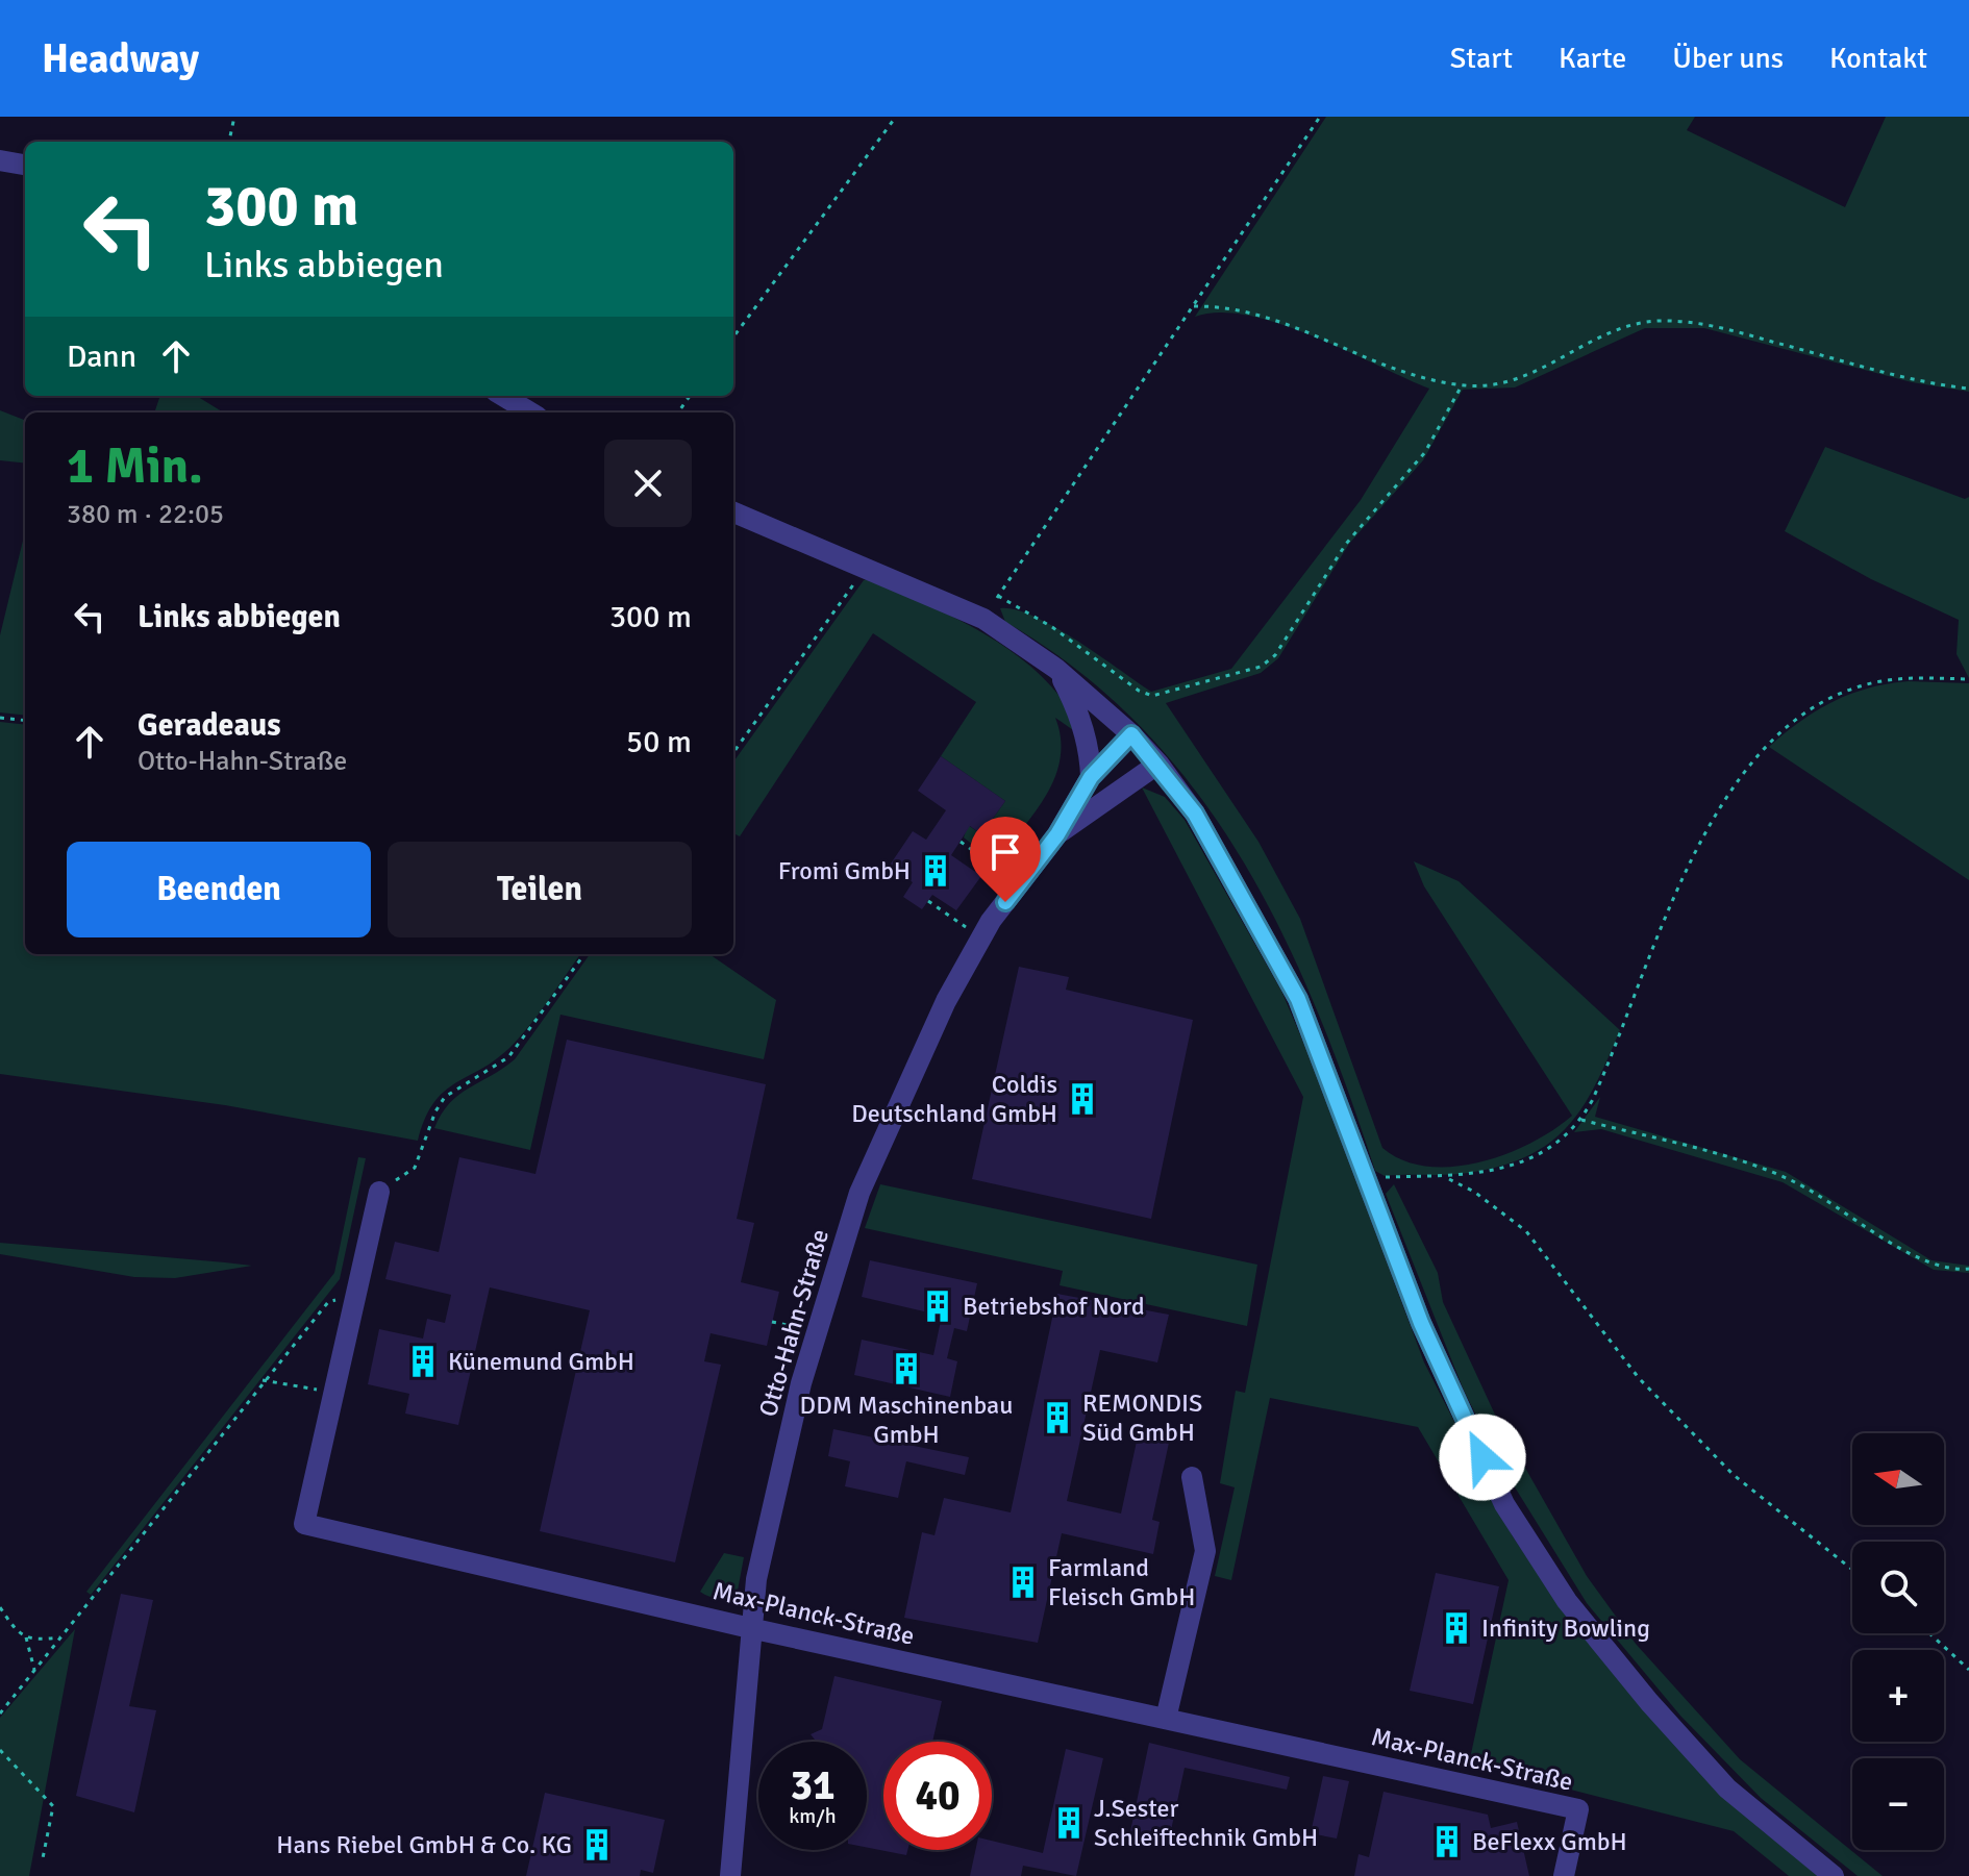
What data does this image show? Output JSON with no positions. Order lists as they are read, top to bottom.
{
  "streets": {
    "street": ["Otto-Hahn-Straße", "Max-Planck-Straße"]
  },
  "crossings": [
    ["Otto-Hahn-Straße", "Max-Planck-Straße"]
  ],
  "places": {
    "building": [
      "Fromi GmbH",
      "Coldis Deutschland GmbH",
      "Betriebshof Nord",
      "Künemund GmbH",
      "DDM Maschinenbau GmbH",
      "REMONDIS Süd GmbH",
      "Farmland Fleisch GmbH",
      "Infinity Bowling",
      "J.Sester Schleiftechnik GmbH",
      "BeFlexx GmbH",
      "Hans Riebel GmbH & Co. KG"
    ]
  },
  "north": "left",
  "page": {
    "header": "Headway",
    "nav": [
      "Start",
      "Karte",
      "Über uns",
      "Kontakt"
    ],
    "turn": ["300 m", "Links abbiegen"],
    "then": "Dann",
    "heading": ["1 Min.", "380 m · 22:05"],
    "list": [
      {
        "name": "Links abbiegen",
        "value": "300 m"
      },
      {
        "name": "Geradeaus",
        "note": "Otto-Hahn-Straße",
        "value": "50 m"
      }
    ],
    "buttons": ["Beenden", "Teilen"],
    "map_buttons": ["+", "−"],
    "speed": "31 km/h",
    "limit": "40"
  }
}
